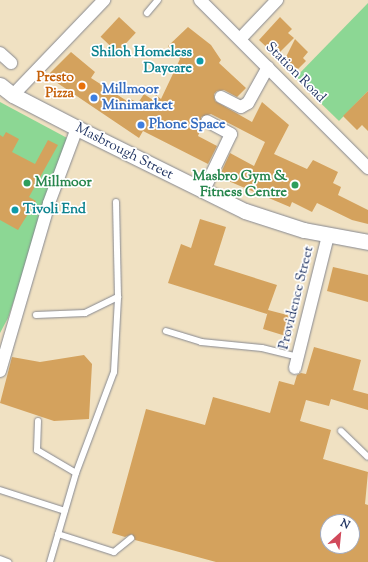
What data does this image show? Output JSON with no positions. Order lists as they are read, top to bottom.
{
  "streets": {
    "street": ["Station Road", "Masbrough Street", "Providence Street"]
  },
  "crossings": [
    ["Masbrough Street", "Providence Street"]
  ],
  "places": [
    "Shiloh Homeless Daycare",
    "Presto Pizza",
    "Millmoor Minimarket",
    "Phone Space",
    "Millmoor",
    "Masbro Gym & Fitness Centre",
    "Tivoli End"
  ],
  "north": "top right"
}
